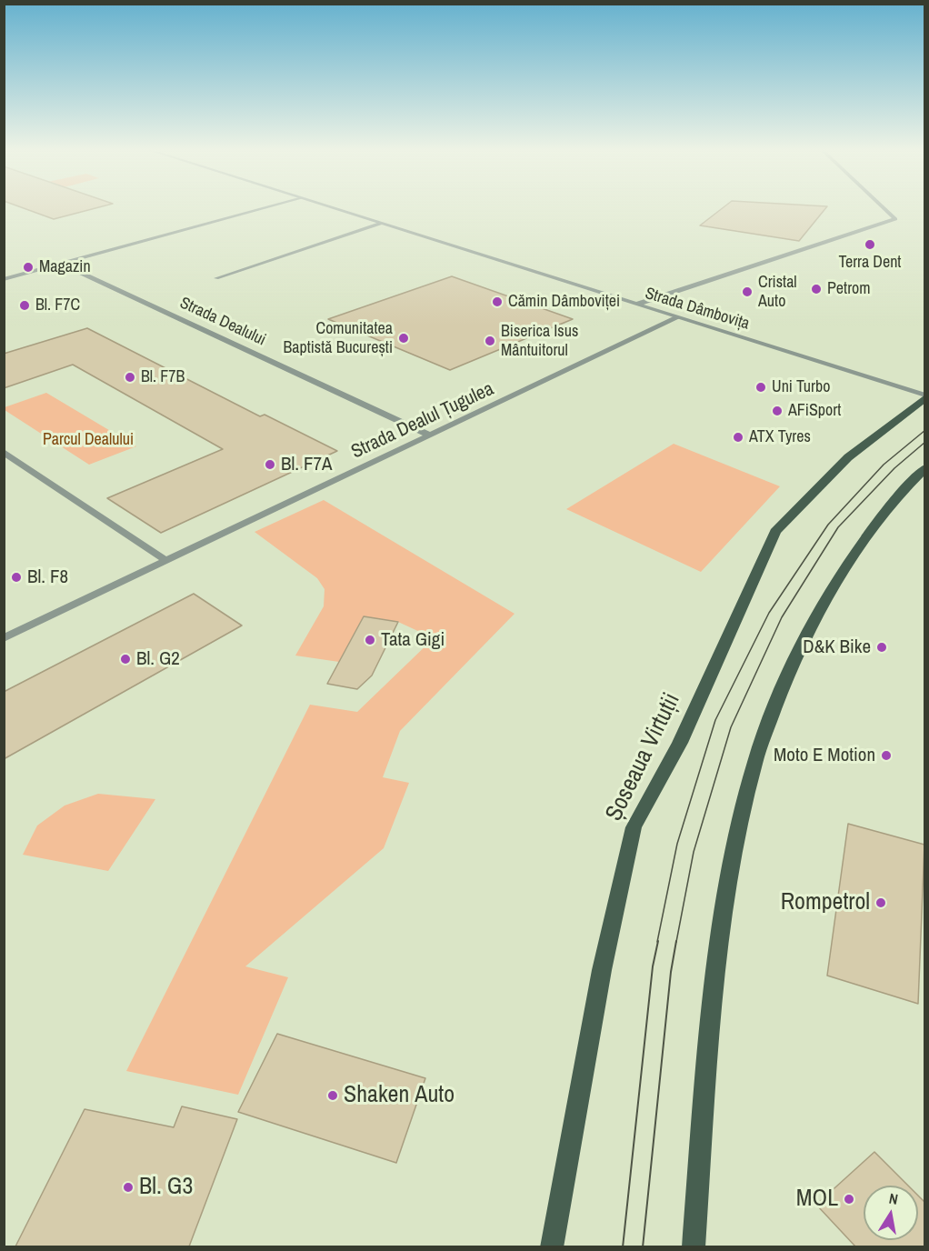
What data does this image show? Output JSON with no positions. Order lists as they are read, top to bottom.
{
  "streets": {
    "main road": ["Șoseaua Virtuții"],
    "street": ["Strada Dâmbovița", "Strada Dealului", "Strada Dealul Țugulea"]
  },
  "crossings": [
    ["Strada Dâmbovița", "Strada Dealul Țugulea"],
    ["Strada Dâmbovița", "Șoseaua Virtuții"],
    ["Strada Dealului", "Strada Dealul Țugulea"]
  ],
  "parks": ["Parcul Dealului"],
  "places": [
    "Terra Dent",
    "Magazin",
    "Petrom",
    "Cristal Auto",
    "Cămin Dâmboviței",
    "Bl. F7C",
    "Comunitatea Baptistă București",
    "Biserica Isus Mântuitorul",
    "Bl. F7B",
    "Uni Turbo",
    "AFiSport",
    "ATX Tyres",
    "Bl. F7A",
    "Bl. F8",
    "Tata Gigi",
    "D&K Bike",
    "Bl. G2",
    "Moto E Motion",
    "Rompetrol",
    "Shaken Auto",
    "Bl. G3",
    "MOL"
  ],
  "north": "top"
}
